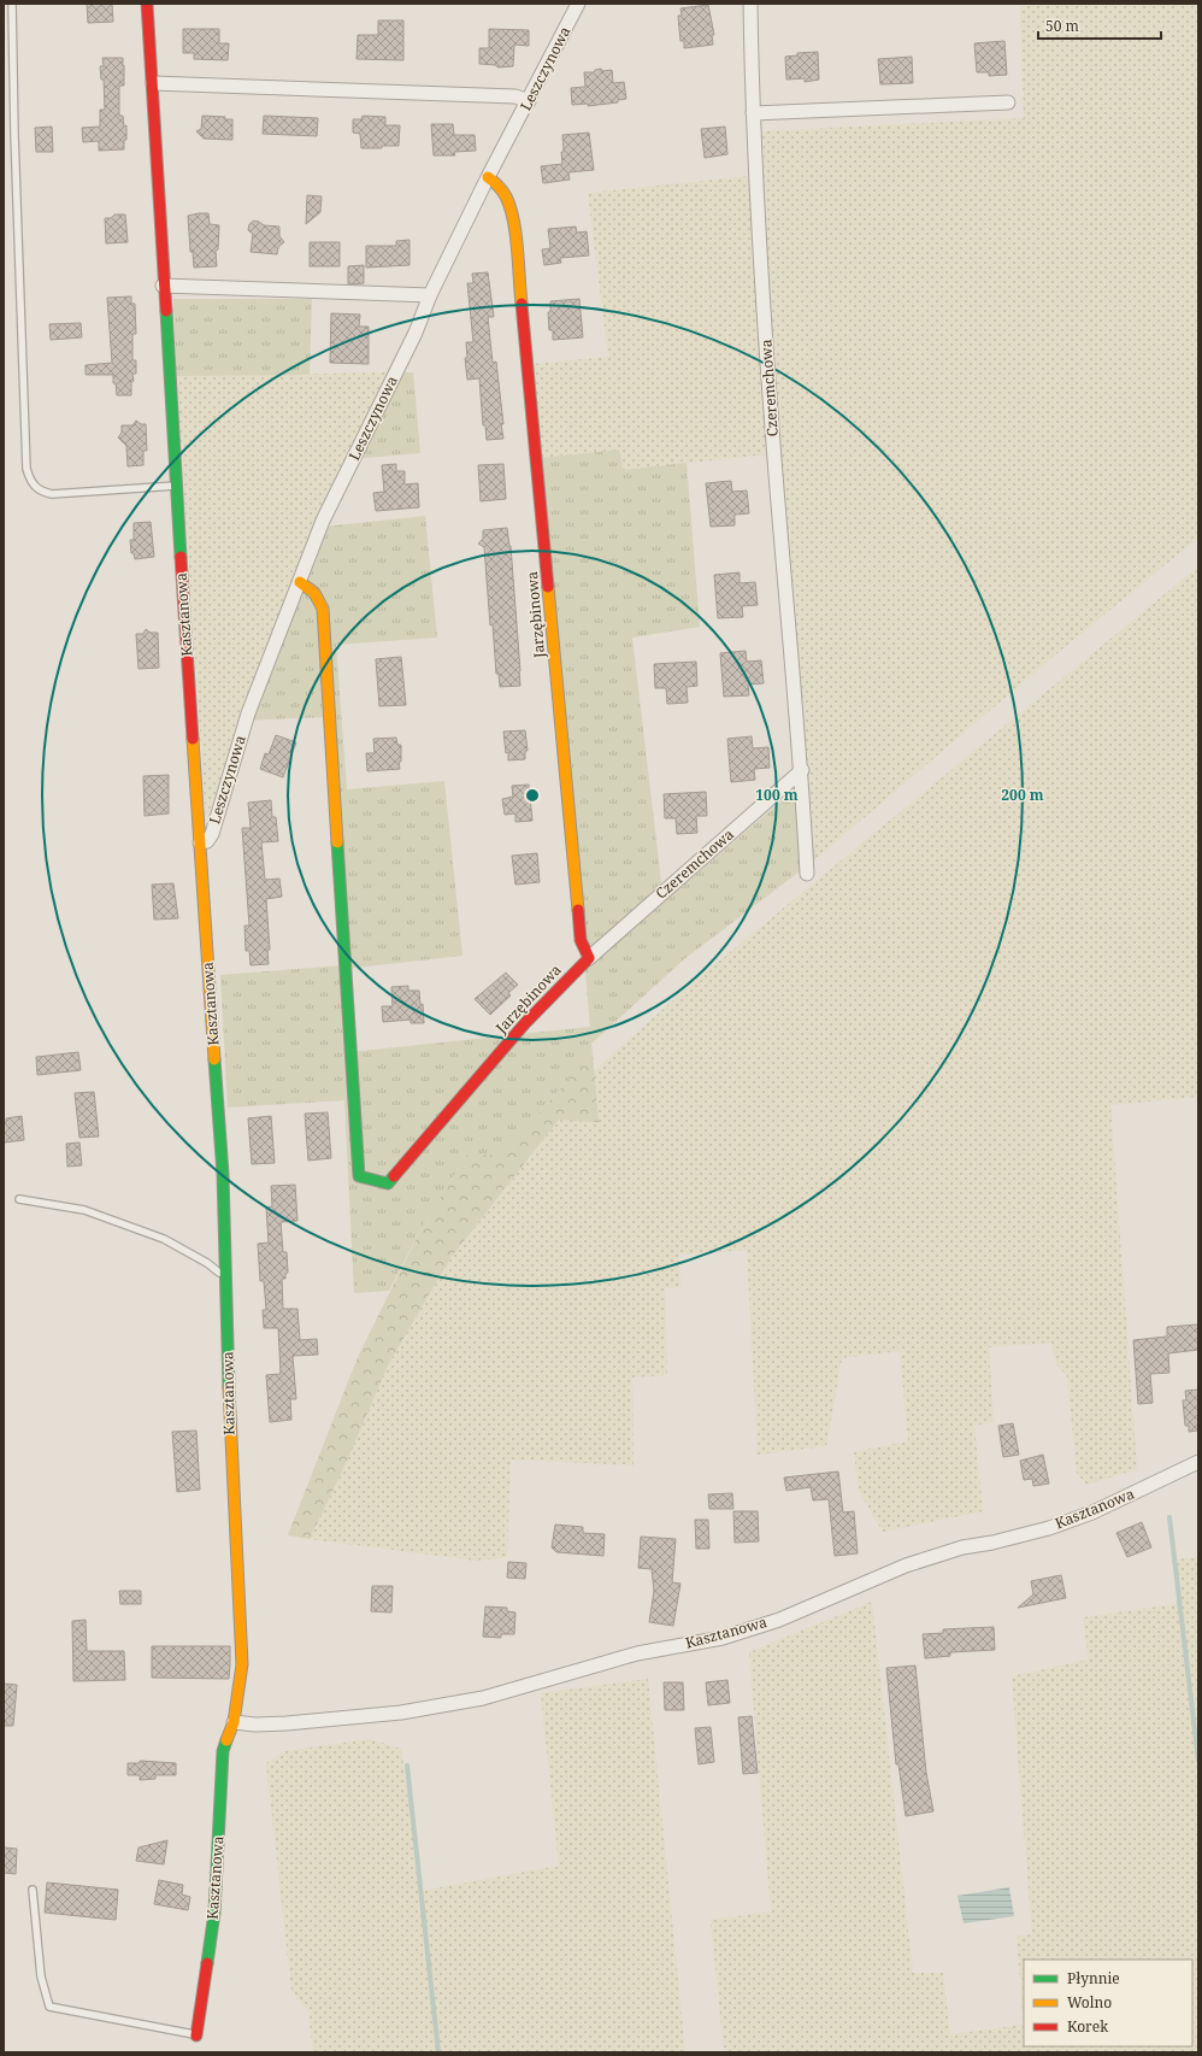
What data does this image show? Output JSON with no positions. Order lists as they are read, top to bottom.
{
  "streets": {
    "street": [
      "Leszczynowa",
      "Czeremchowa",
      "Kasztanowa",
      "Jarzębinowa"
    ]
  },
  "crossings": [
    ["Leszczynowa", "Kasztanowa"],
    ["Leszczynowa", "Jarzębinowa"],
    ["Czeremchowa", "Jarzębinowa"]
  ],
  "legend": ["Płynnie", "Wolno", "Korek"],
  "scale_bar": "50 m",
  "rings": ["100 m", "200 m"]
}
